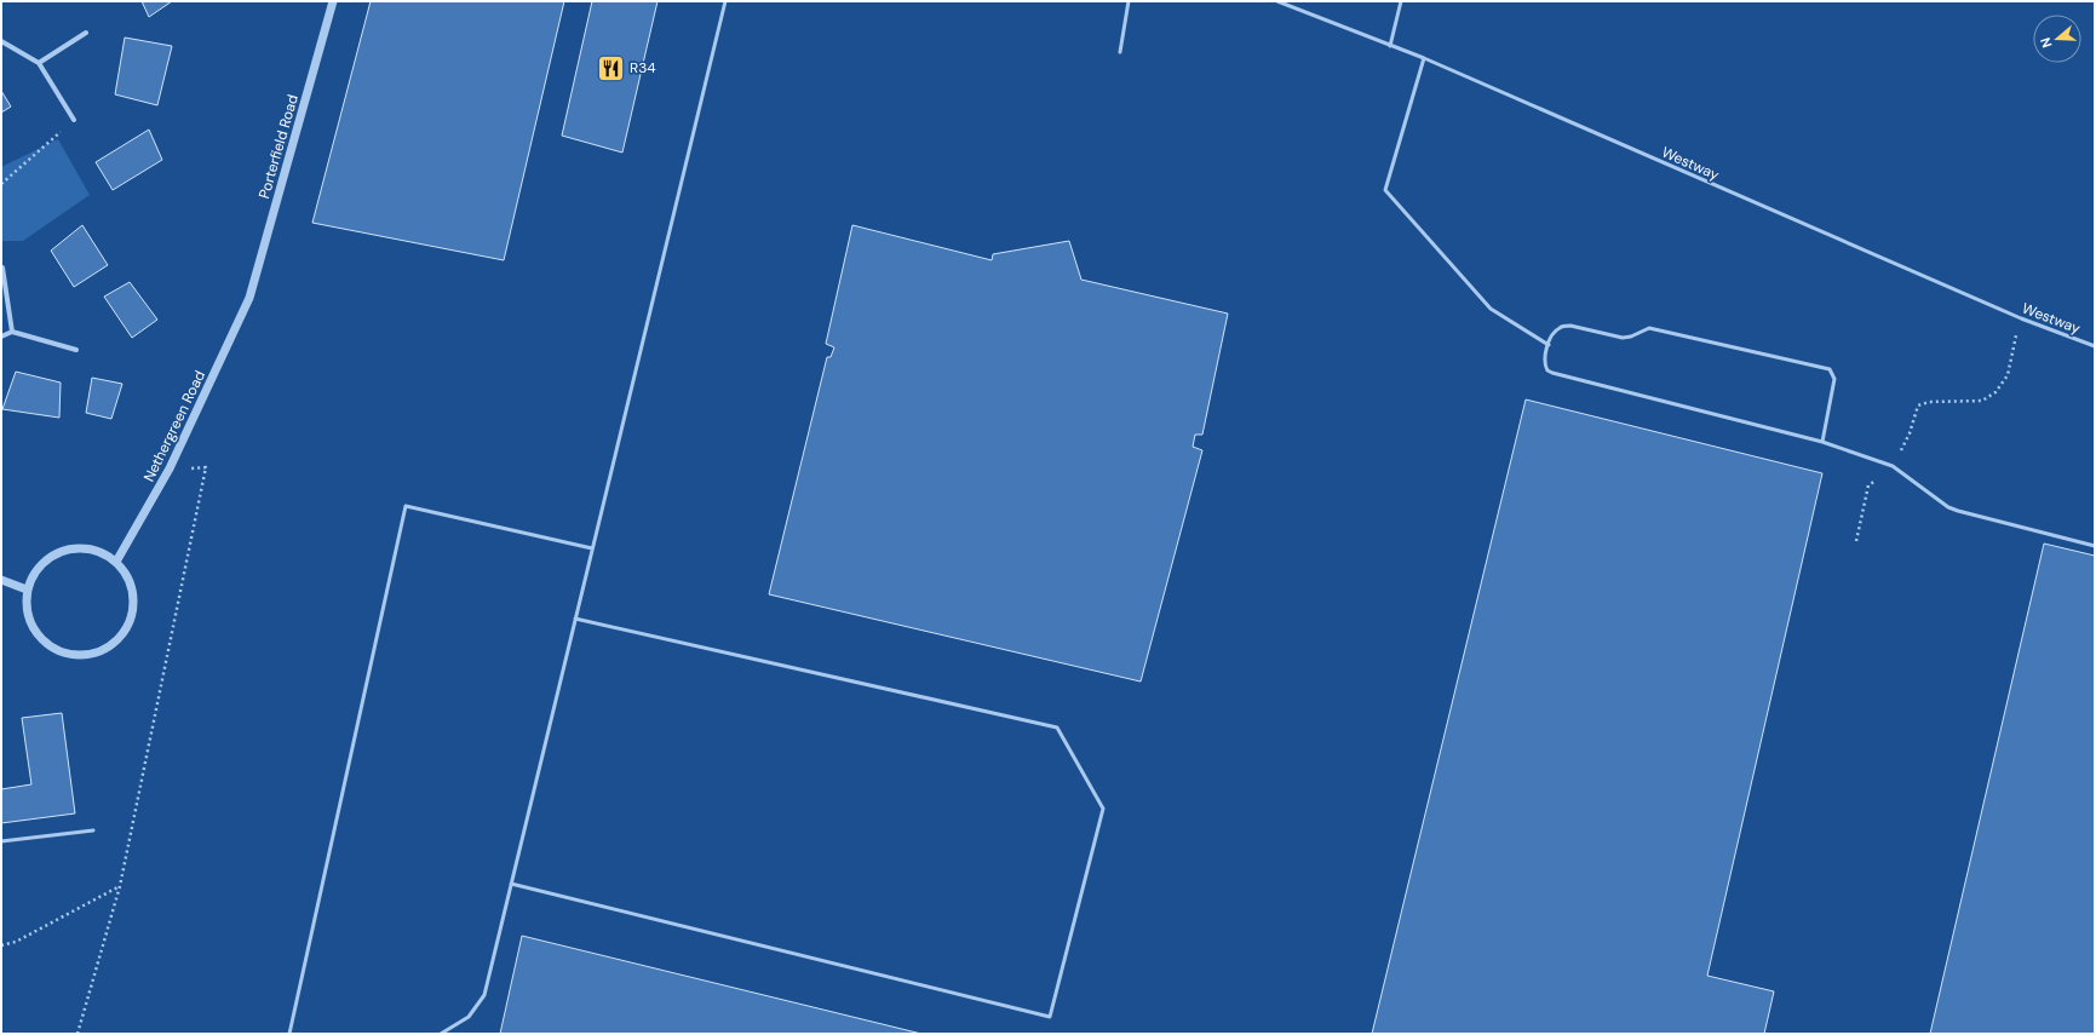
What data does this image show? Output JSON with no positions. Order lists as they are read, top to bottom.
{
  "streets": {
    "street": ["Porterfield Road", "Nethergreen Road"],
    "lane": ["Westway"]
  },
  "crossings": [
    ["Porterfield Road", "Nethergreen Road"]
  ],
  "places": {
    "restaurant": ["R34"]
  },
  "north": "left"
}
